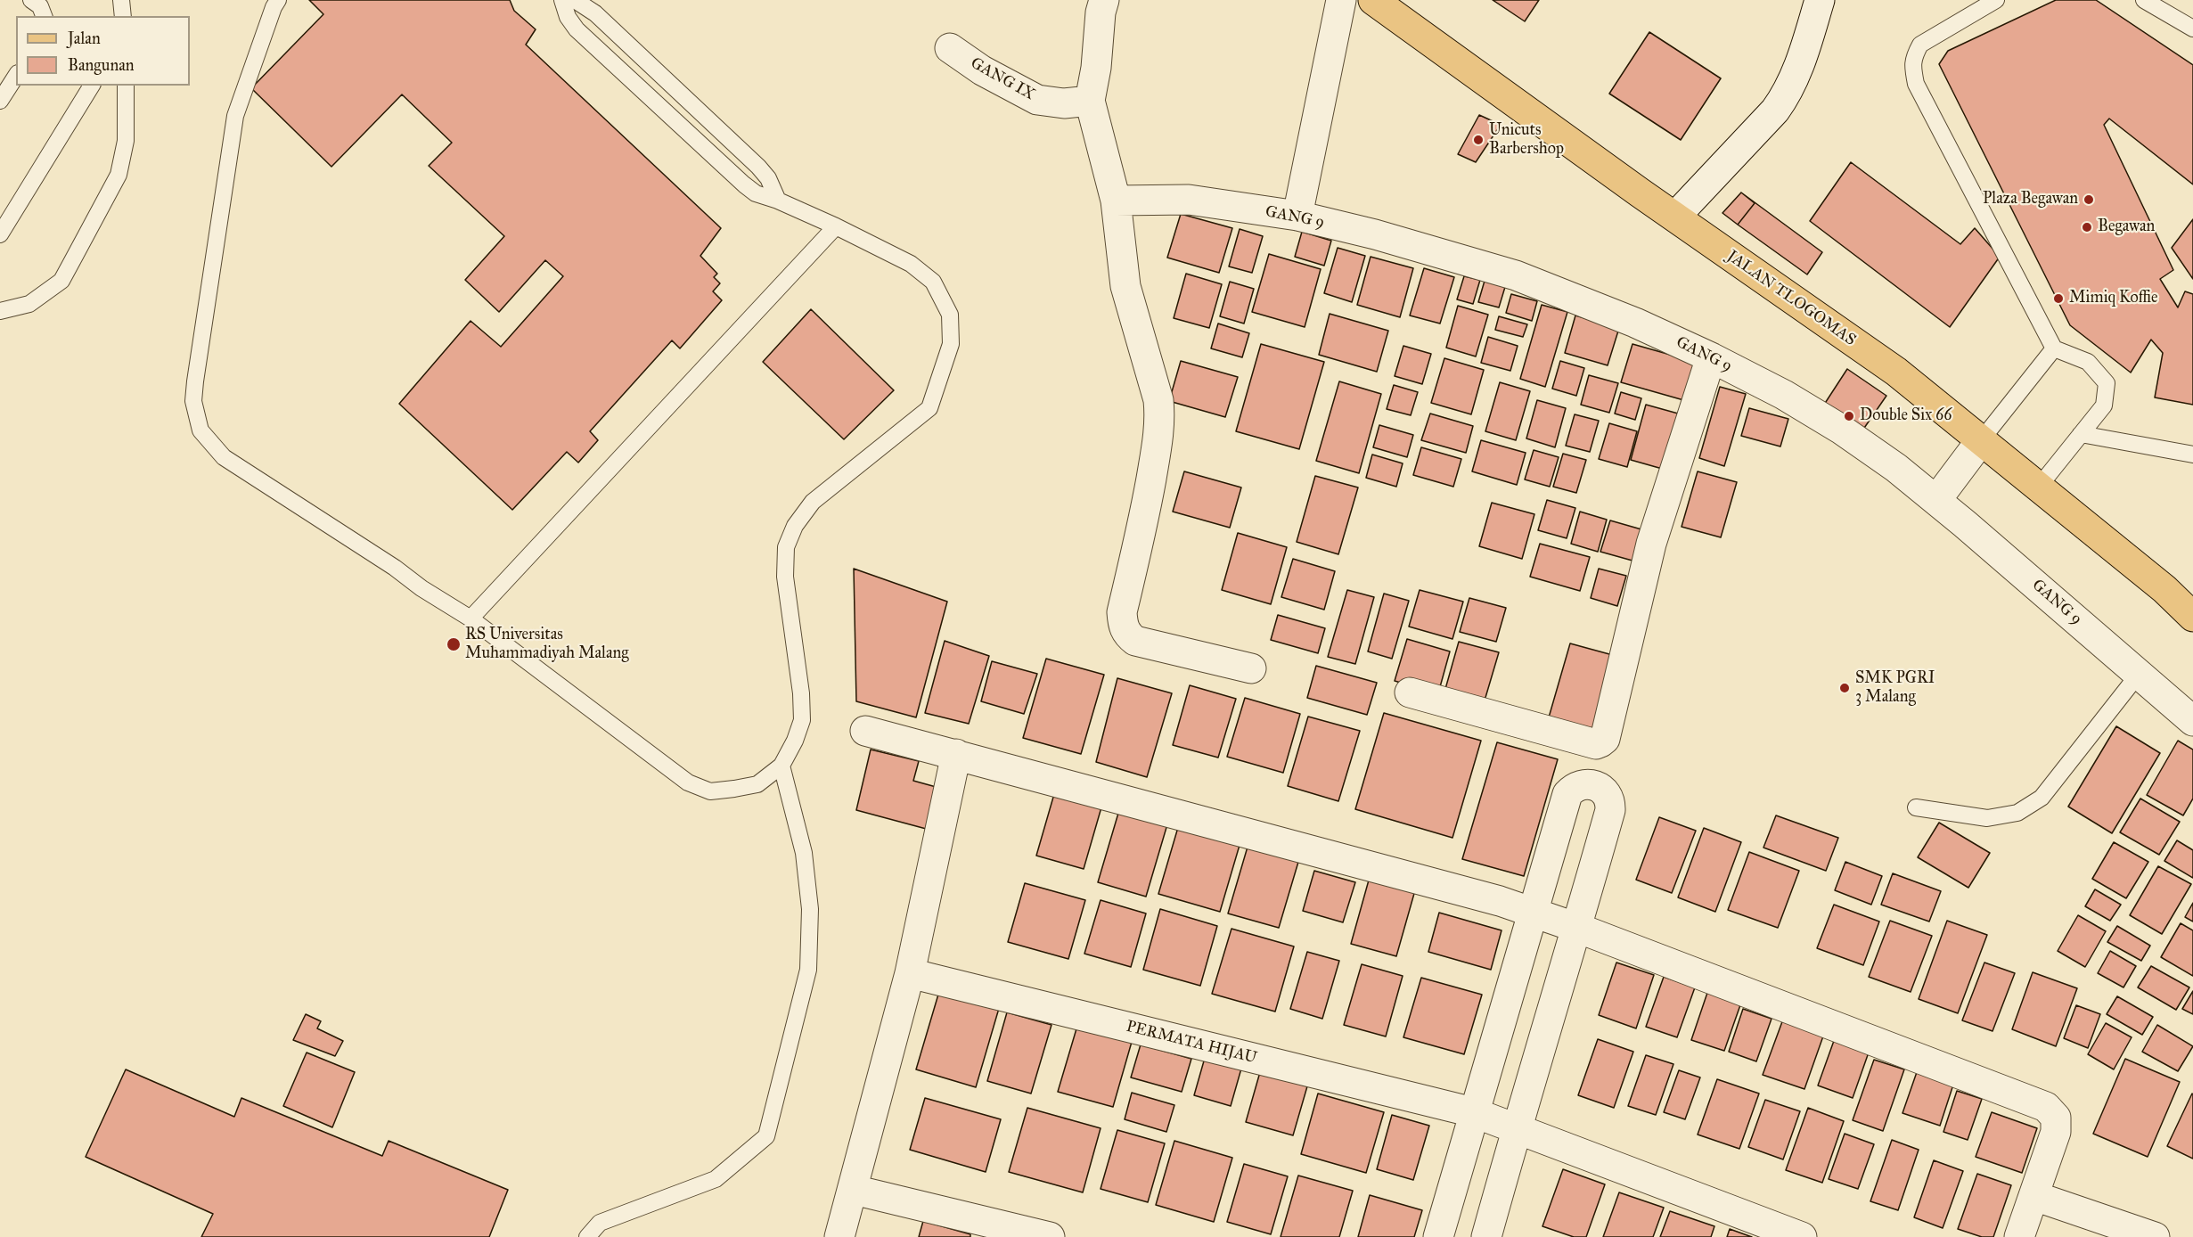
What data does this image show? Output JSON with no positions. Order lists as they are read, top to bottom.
{
  "streets": {
    "main road": ["JALAN TLOGOMAS"],
    "street": ["GANG IX", "GANG 9", "PERMATA HIJAU"]
  },
  "places": [
    "Unicuts Barbershop",
    "Plaza Begawan",
    "Begawan",
    "Mimiq Koffie",
    "Double Six 66",
    "RS Universitas Muhammadiyah Malang",
    "SMK PGRI 3 Malang"
  ],
  "legend": ["Jalan", "Bangunan"]
}
